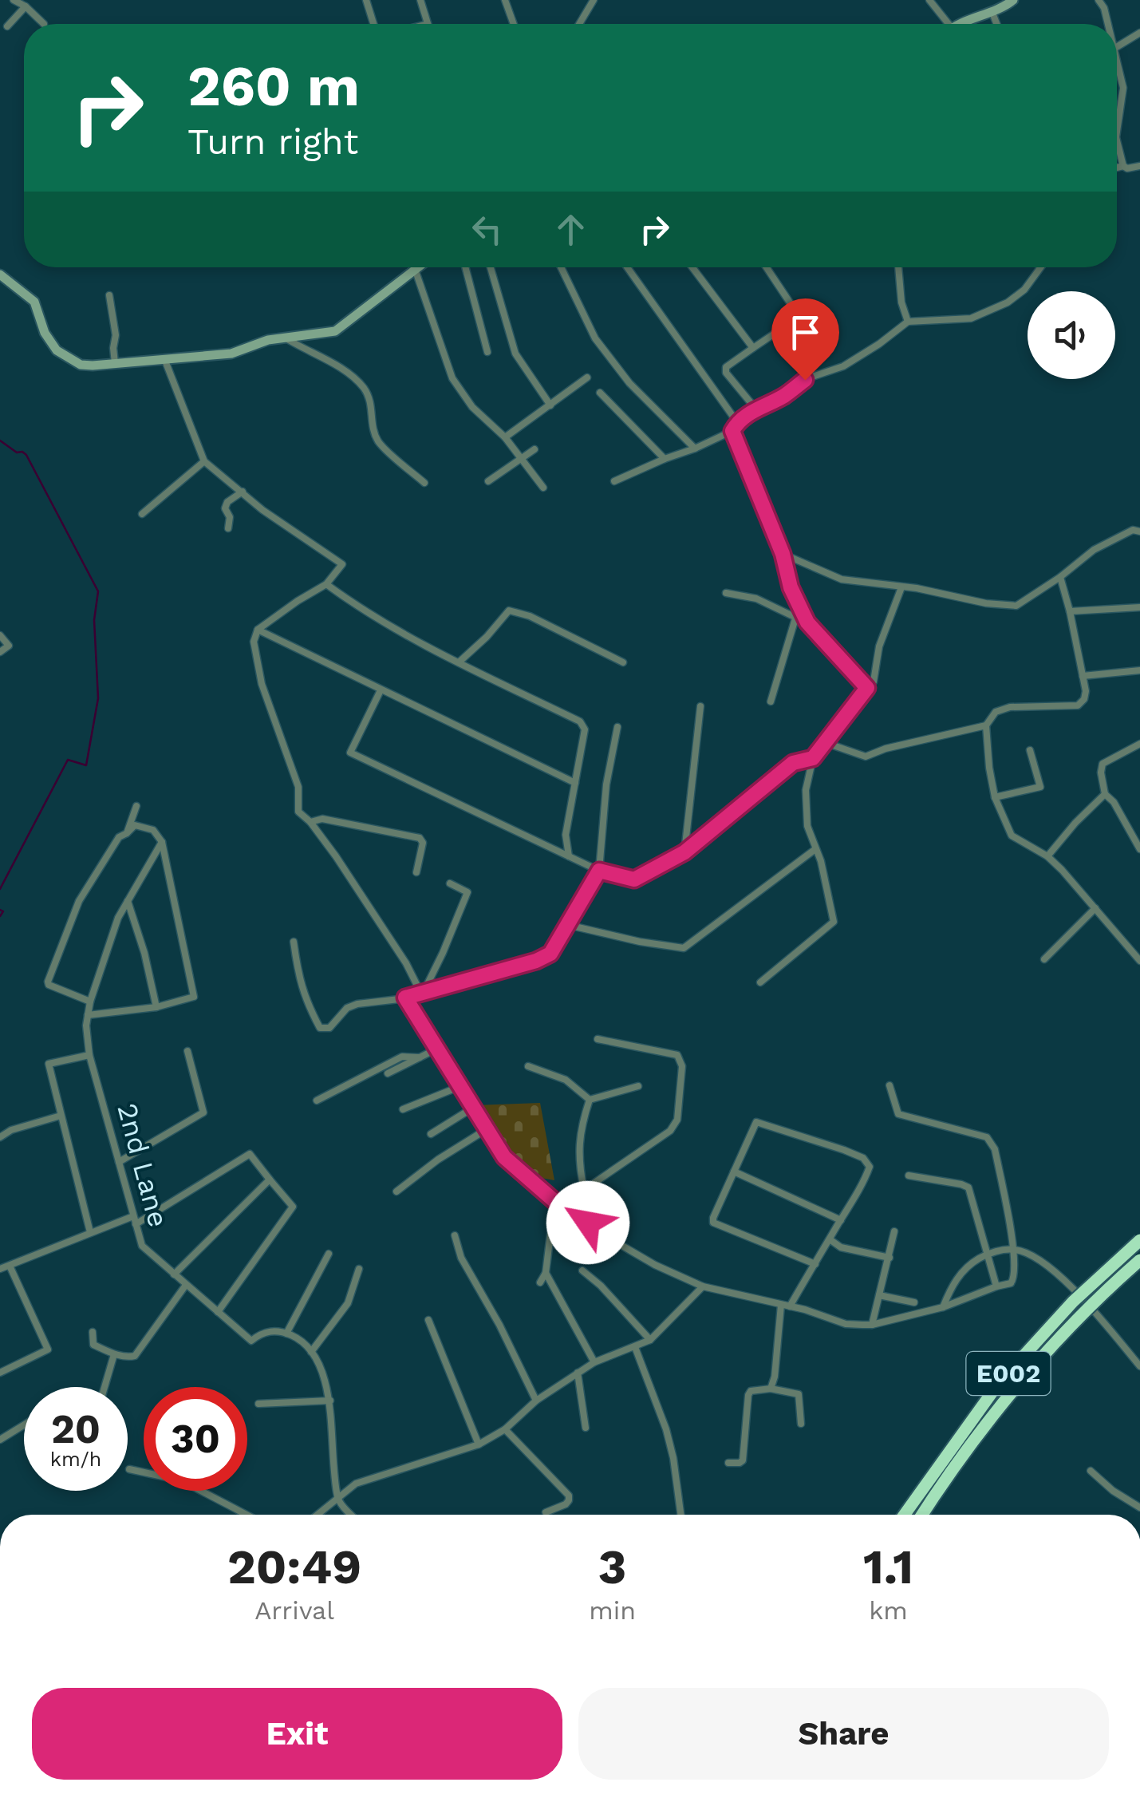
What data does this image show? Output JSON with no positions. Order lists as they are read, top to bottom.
{
  "streets": {
    "highway": ["E002"],
    "street": ["2nd Lane"]
  },
  "page": {
    "turn": ["260 m", "Turn right"],
    "speed": "20 km/h",
    "limit": "30",
    "eta": [
      "20:49",
      "Arrival",
      "3",
      "min",
      "1.1",
      "km"
    ],
    "buttons": ["Exit", "Share"]
  }
}
